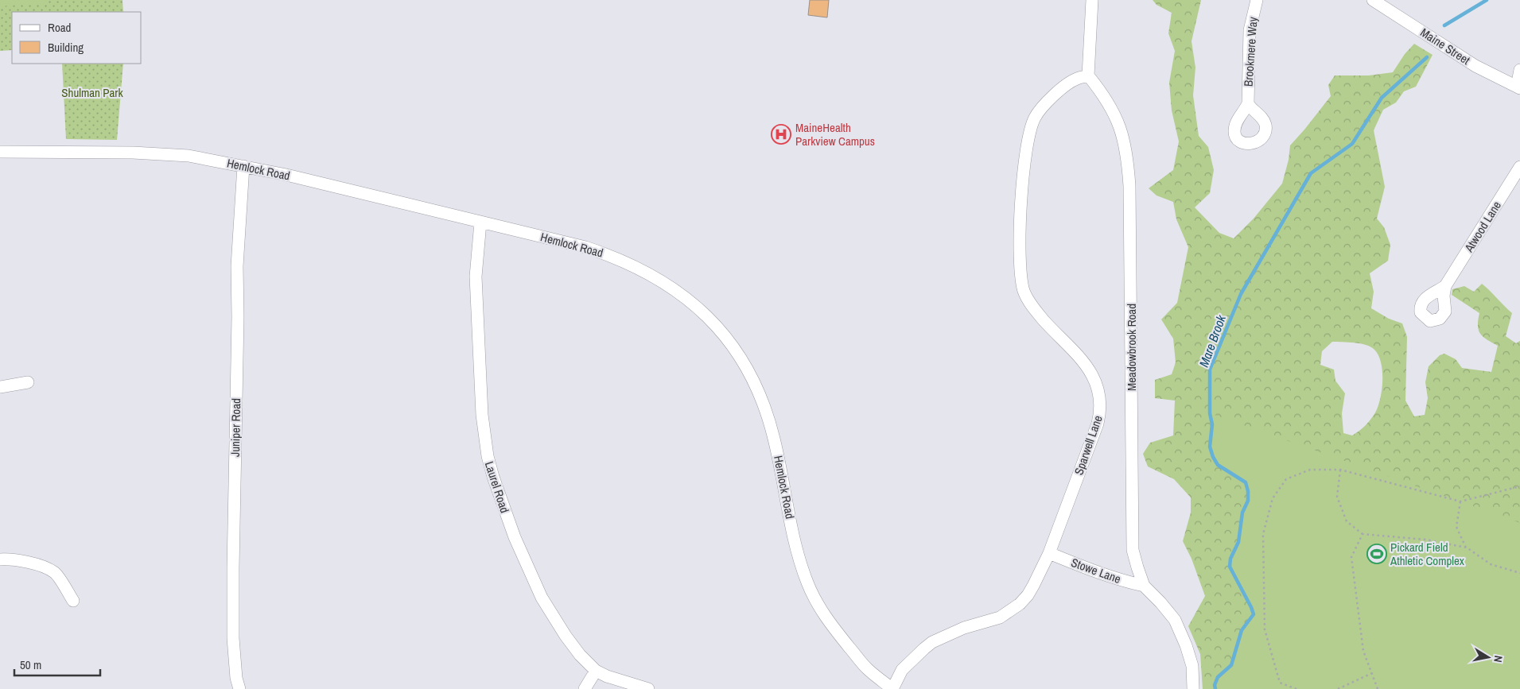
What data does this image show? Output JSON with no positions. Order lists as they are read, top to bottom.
{
  "streets": {
    "street": [
      "Maine Street",
      "Brookmere Way",
      "Hemlock Road",
      "Atwood Lane",
      "Meadowbrook Road",
      "Juniper Road",
      "Sparwell Lane",
      "Laurel Road",
      "Stowe Lane"
    ]
  },
  "crossings": [
    ["Hemlock Road", "Juniper Road"],
    ["Hemlock Road", "Sparwell Lane"],
    ["Hemlock Road", "Laurel Road"],
    ["Meadowbrook Road", "Sparwell Lane"],
    ["Meadowbrook Road", "Stowe Lane"],
    ["Sparwell Lane", "Stowe Lane"]
  ],
  "water": ["Mare Brook"],
  "parks": ["Shulman Park"],
  "places": {
    "hospital": ["MaineHealth Parkview Campus"],
    "sports": ["Pickard Field Athletic Complex"]
  },
  "legend": ["Road", "Building"],
  "scale_bar": "50 m",
  "north": "right"
}
